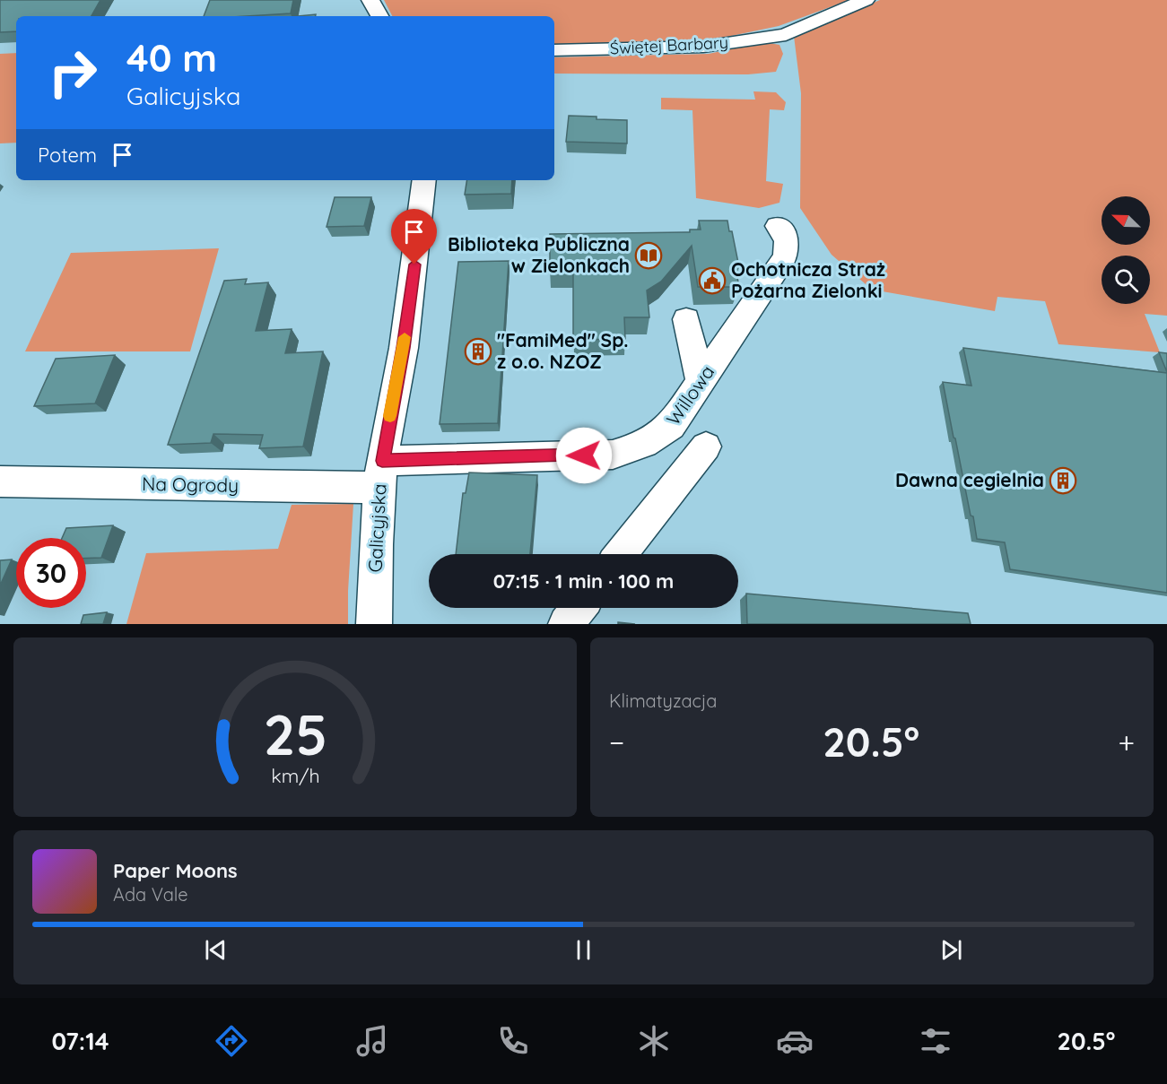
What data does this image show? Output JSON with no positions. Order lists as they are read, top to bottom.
{
  "streets": {
    "street": [
      "Świętej Barbary",
      "Willowa",
      "Na Ogrody",
      "Galicyjska"
    ]
  },
  "crossings": [
    ["Willowa", "Na Ogrody"],
    ["Willowa", "Galicyjska"],
    ["Na Ogrody", "Galicyjska"]
  ],
  "places": {
    "library": ["Biblioteka Publiczna w Zielonkach"],
    "public building": ["Ochotnicza Straż Pożarna Zielonki"],
    "building": ["\"FamiMed\" Sp. z o.o. NZOZ", "Dawna cegielnia"]
  },
  "north": "top left",
  "page": {
    "turn": ["40 m", "Galicyjska"],
    "then": "Potem",
    "limit": "30",
    "trip": "07:15 · 1 min · 100 m",
    "tile": "Klimatyzacja",
    "heat": ["−", "20.5°", "+"],
    "song": ["Paper Moons", "Ada Vale"],
    "tabs": ["07:14", "20.5°"],
    "gauge": ["25", "km/h"]
  }
}
